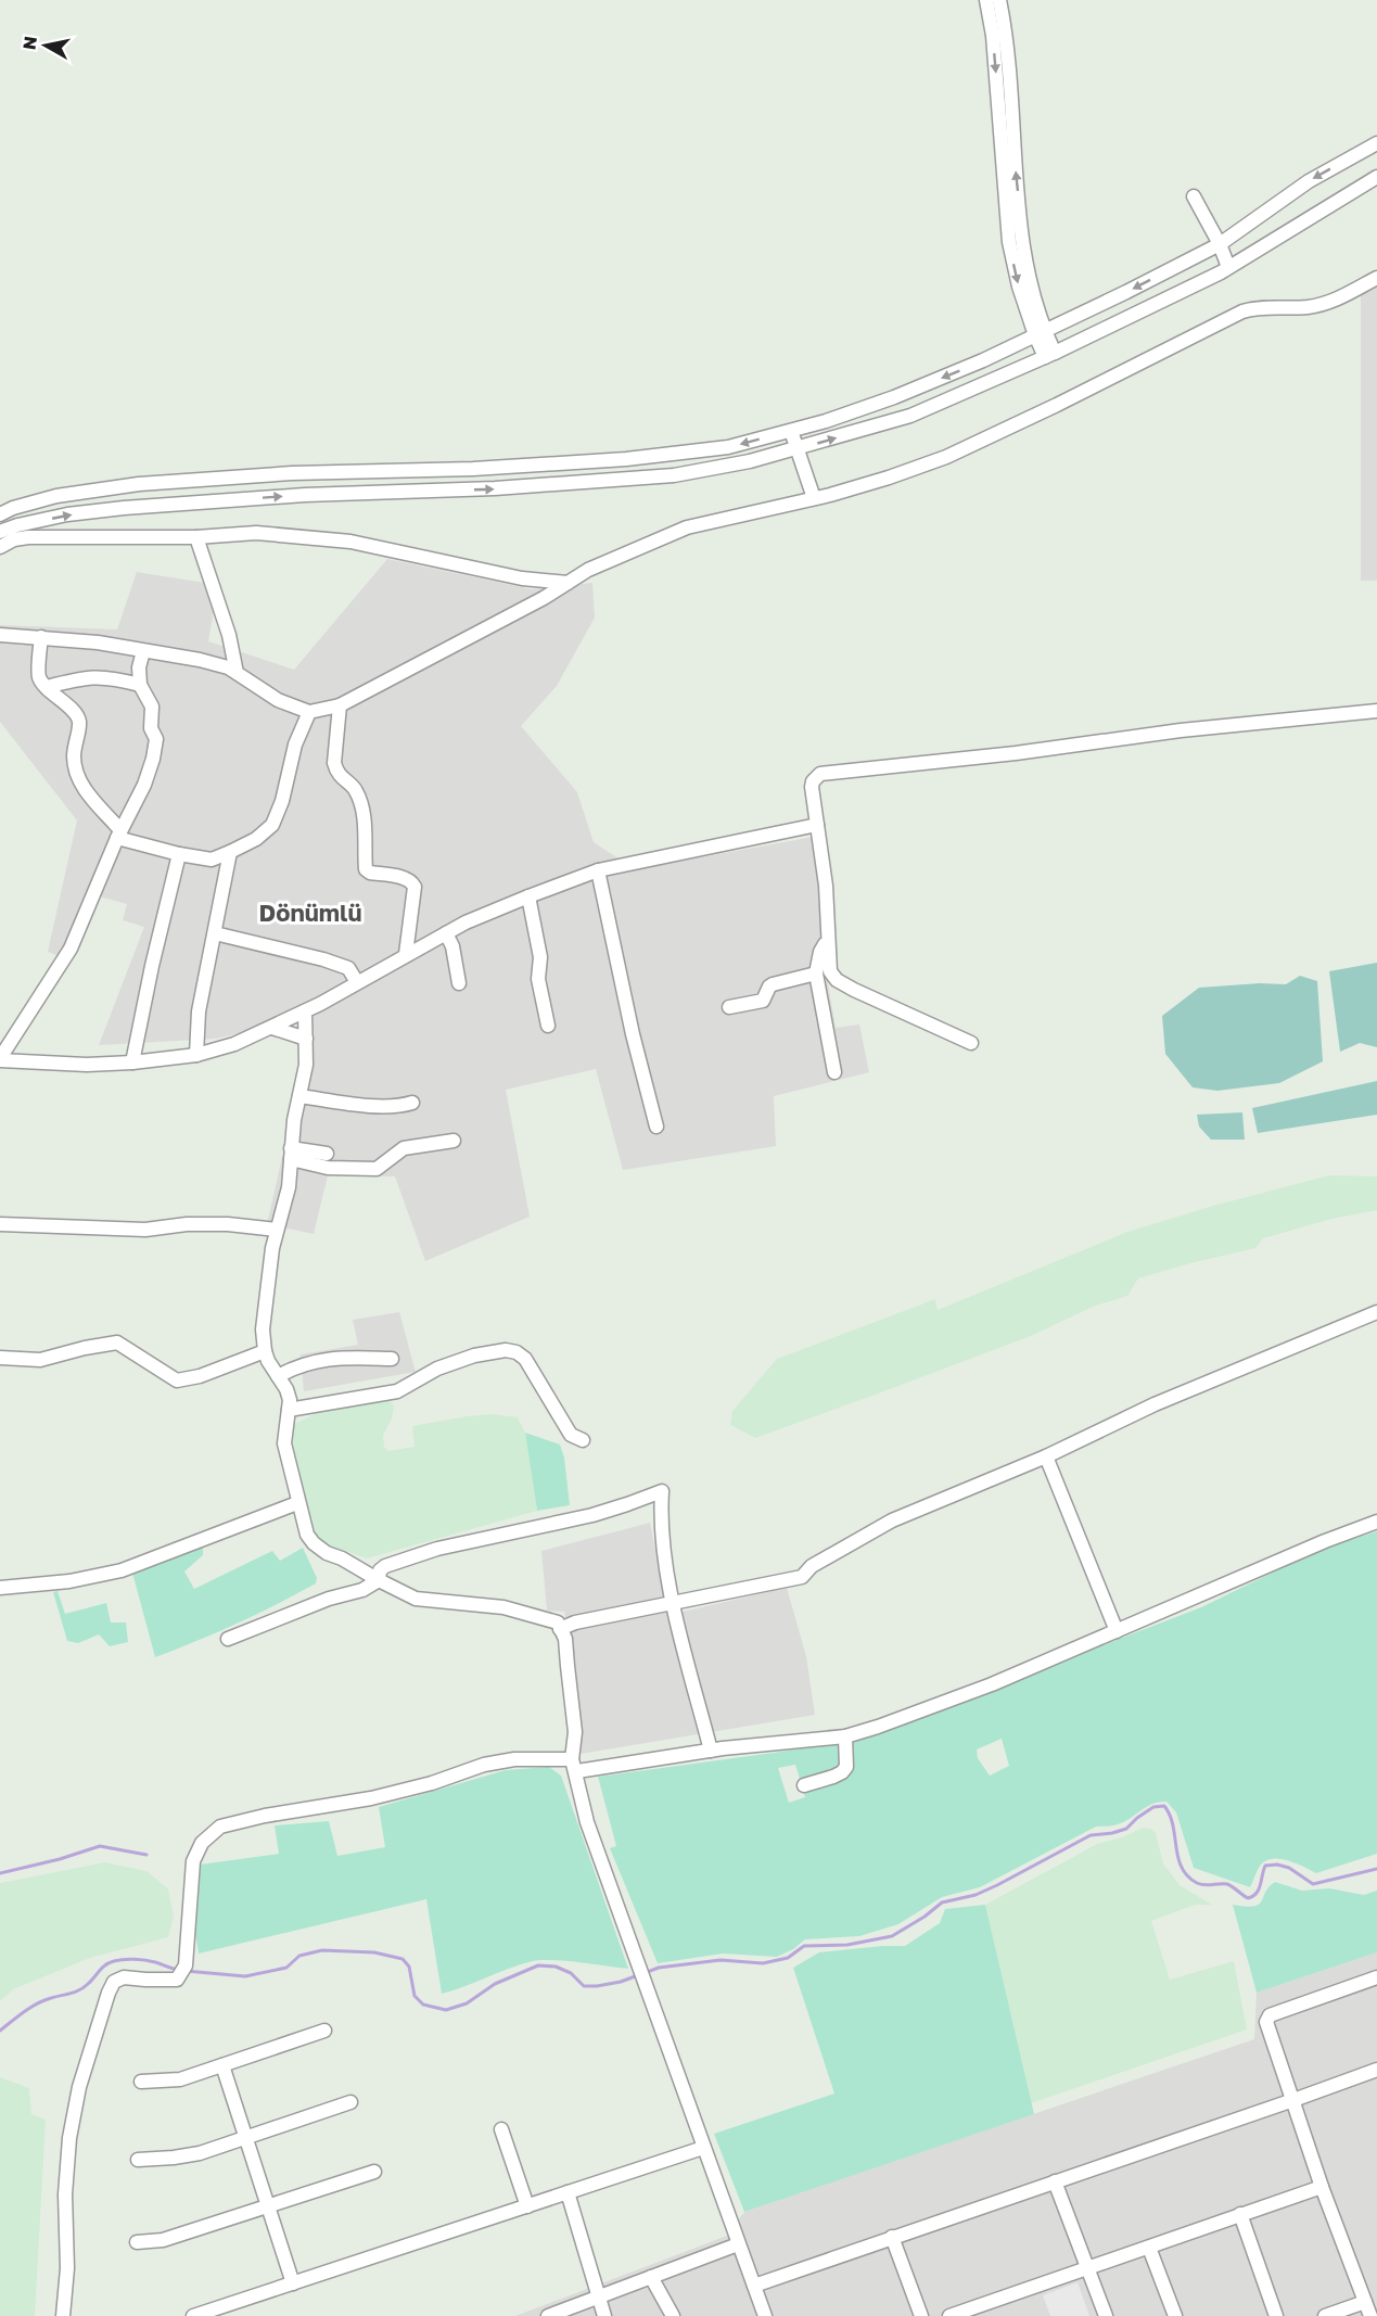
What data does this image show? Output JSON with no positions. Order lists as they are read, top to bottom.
{
  "districts": ["Dönümlü"],
  "north": "left"
}
